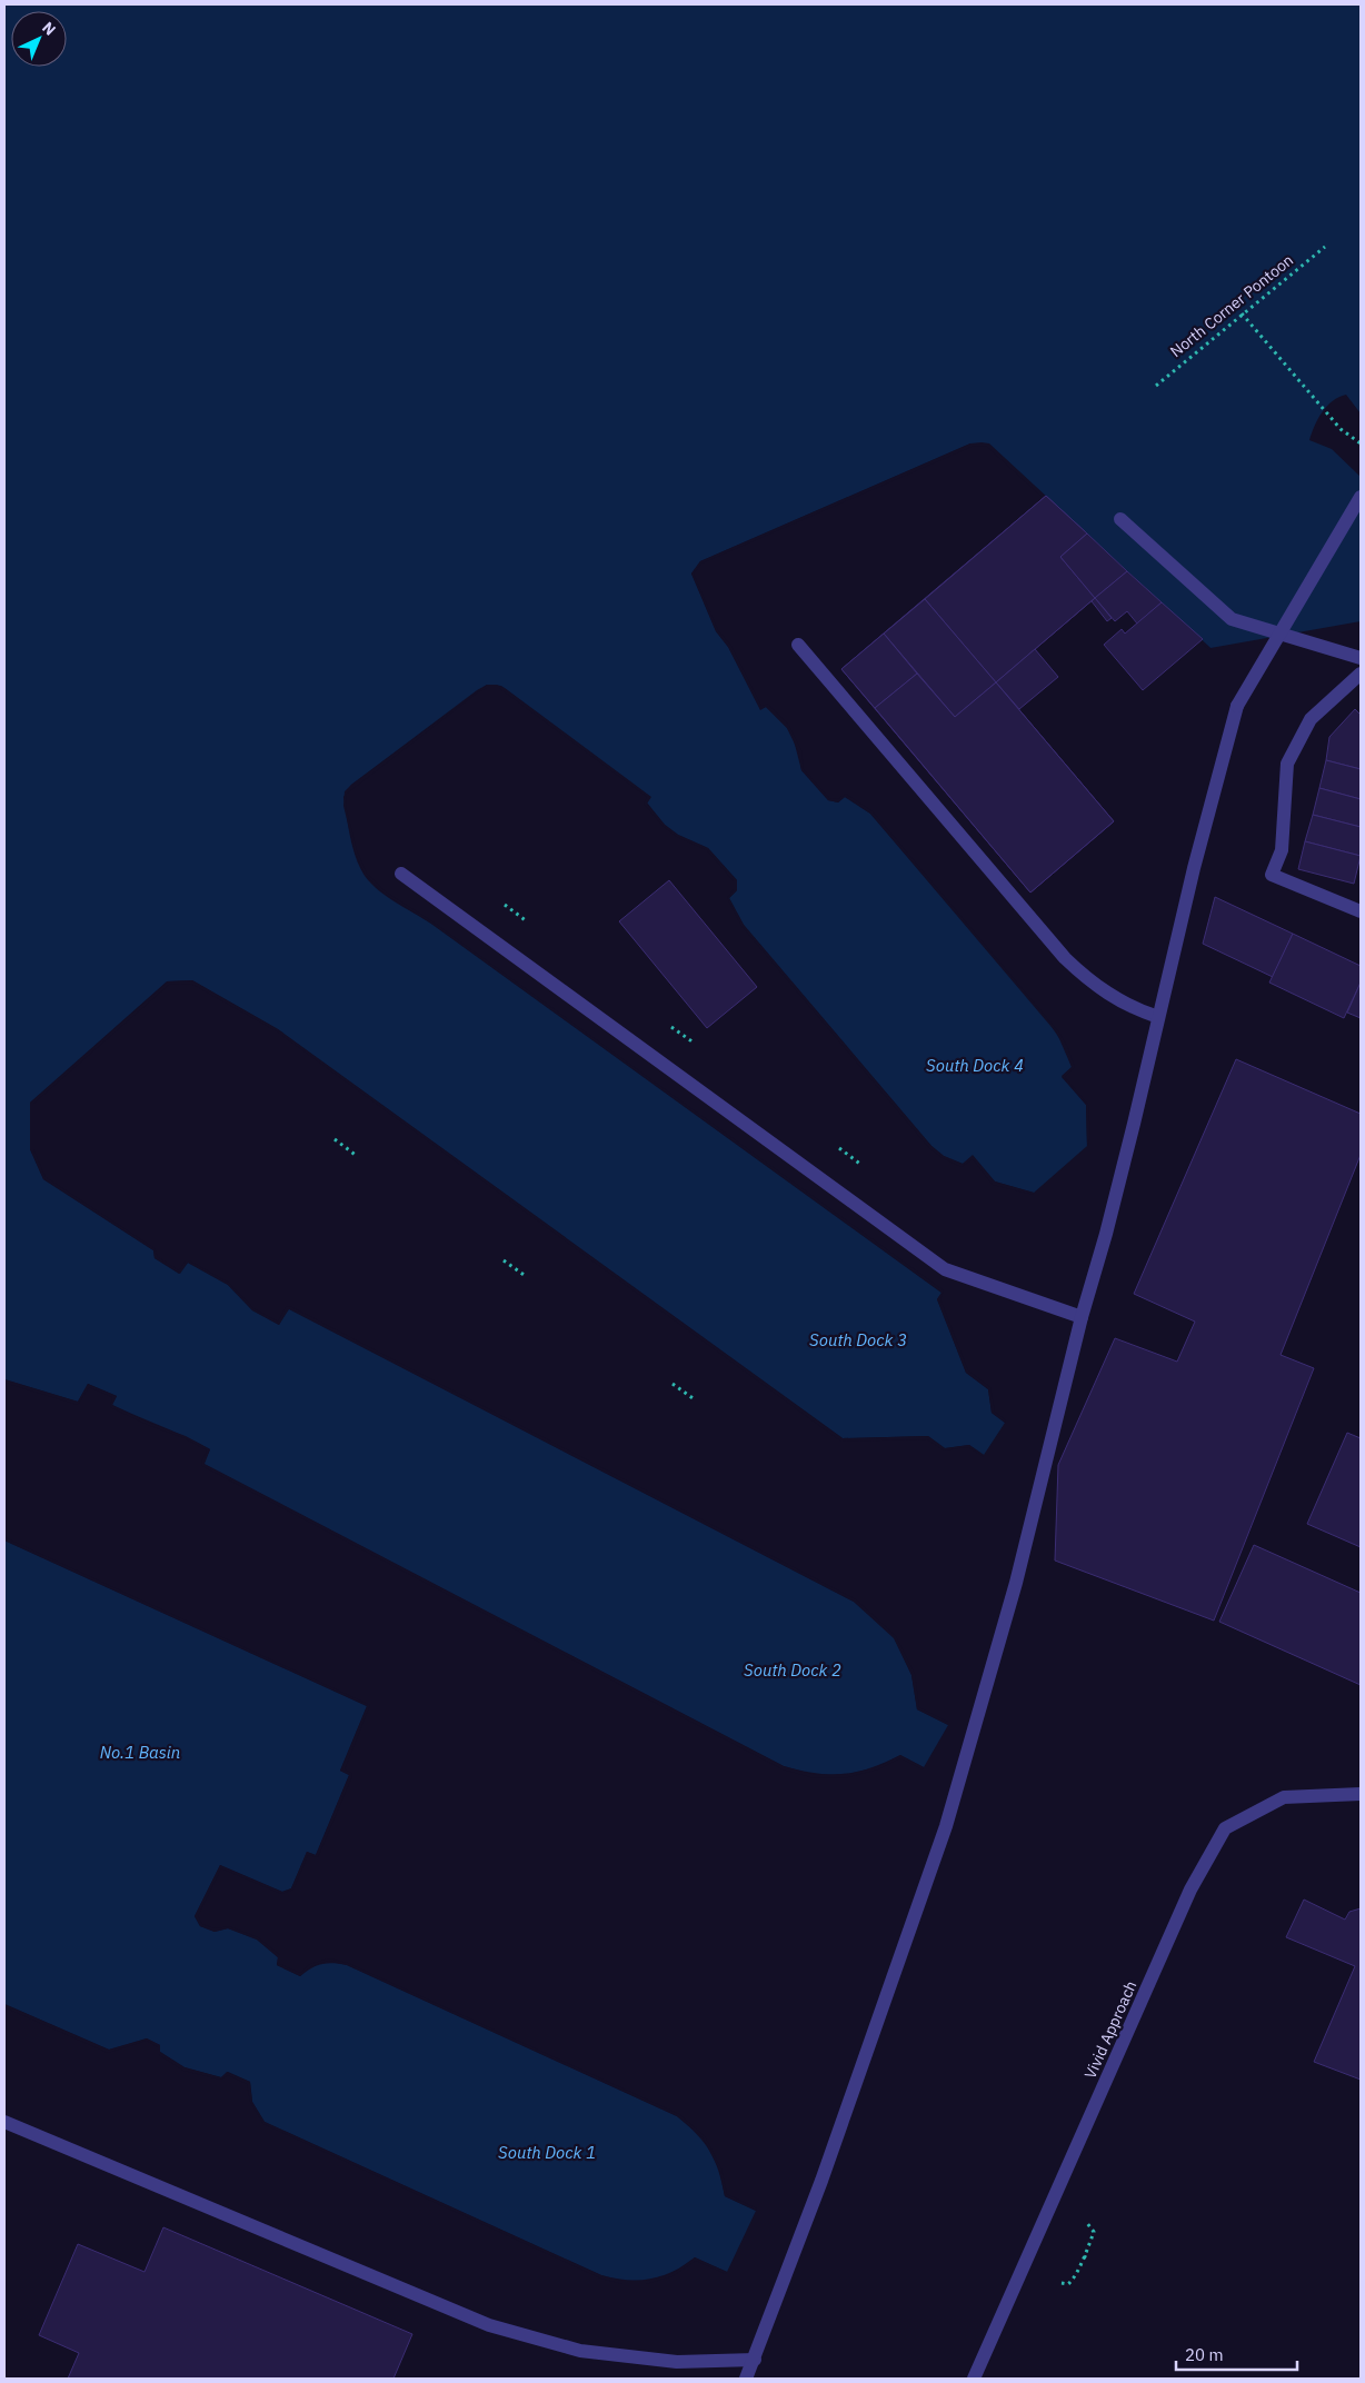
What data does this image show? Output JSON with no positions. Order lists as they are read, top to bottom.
{
  "streets": {
    "street": ["Vivid Approach"],
    "path": ["North Corner Pontoon"]
  },
  "water": [
    "South Dock 4",
    "South Dock 3",
    "South Dock 2",
    "No.1 Basin",
    "South Dock 1"
  ],
  "scale_bar": "20 m",
  "north": "top right"
}
